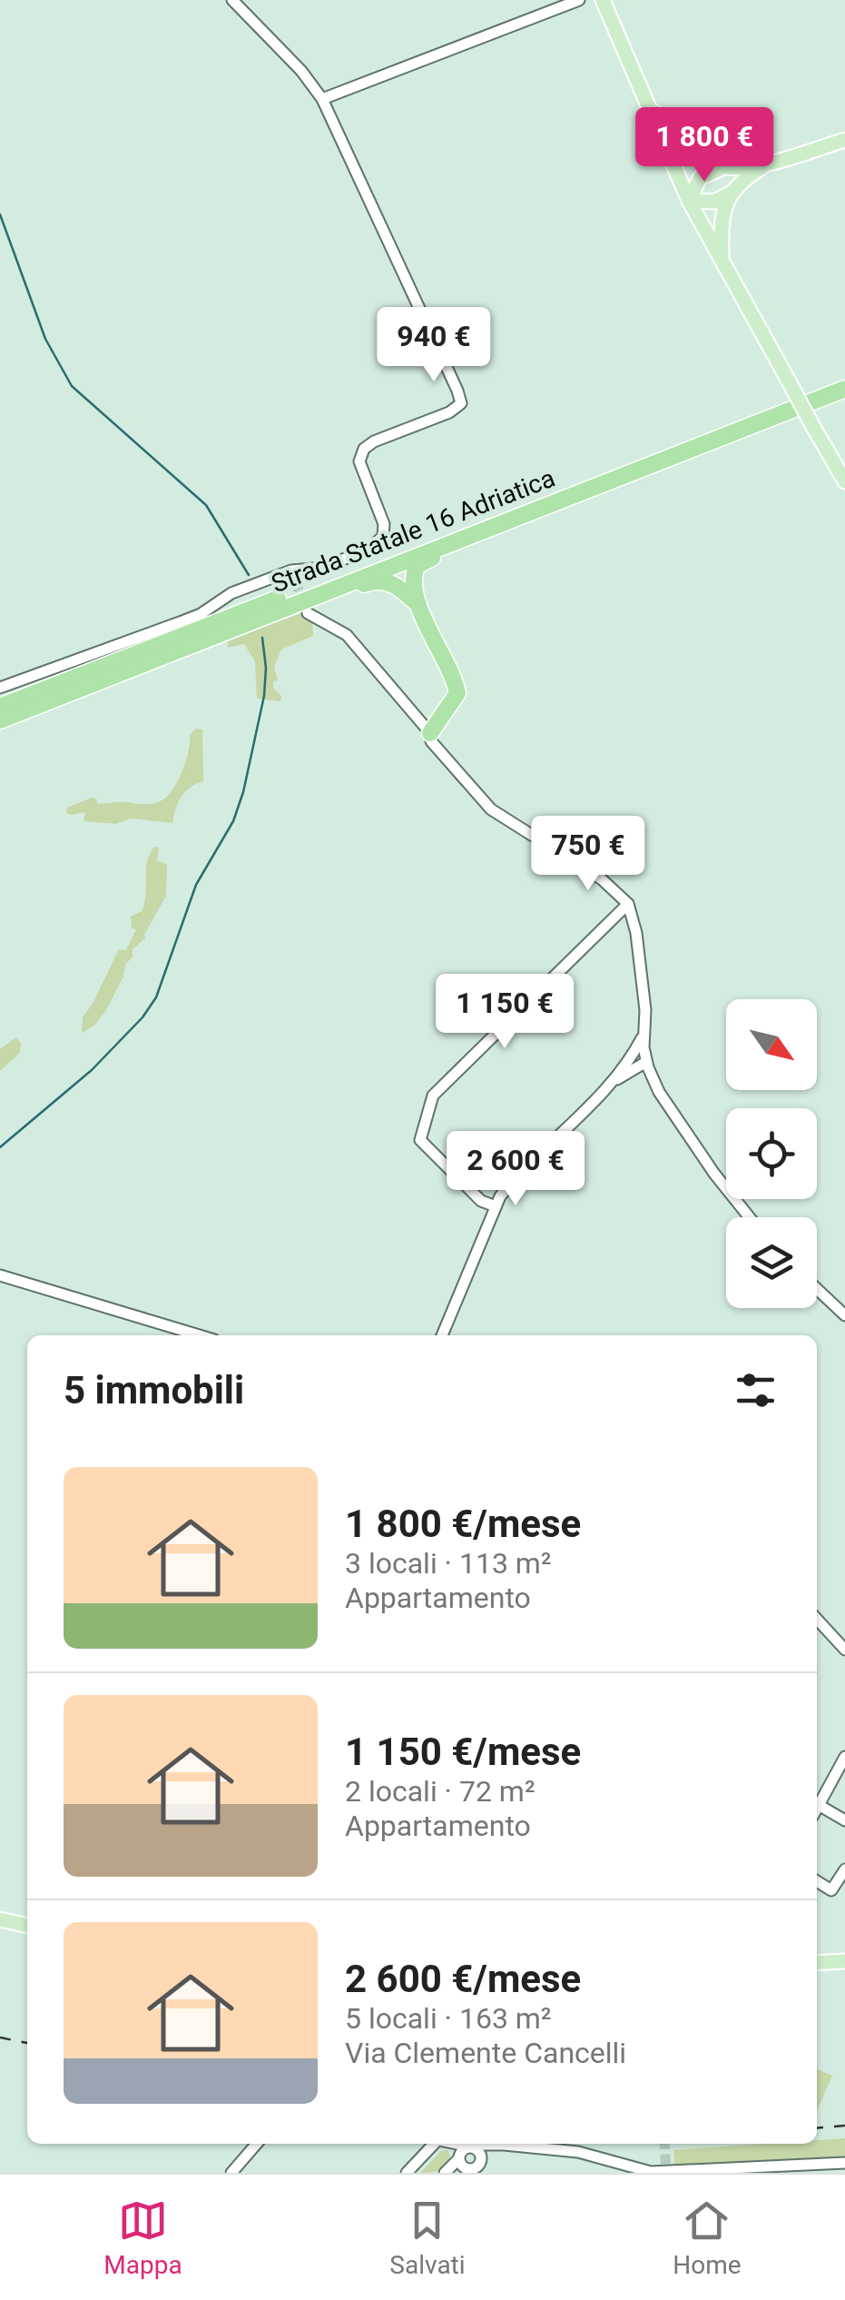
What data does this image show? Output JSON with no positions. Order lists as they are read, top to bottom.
{
  "streets": {
    "highway": ["Strada Statale 16 Adriatica"]
  },
  "north": "bottom right",
  "page": {
    "price": [
      "1 800 €",
      "940 €",
      "750 €",
      "1 150 €",
      "2 600 €"
    ],
    "heading": "5 immobili",
    "list": [
      {
        "name": "1 800 €/mese",
        "note": "3 locali · 113 m² · Appartamento"
      },
      {
        "name": "1 150 €/mese",
        "note": "2 locali · 72 m² · Appartamento"
      },
      {
        "name": "2 600 €/mese",
        "note": "5 locali · 163 m² · Via Clemente Cancelli"
      }
    ],
    "tabs": ["Mappa", "Salvati", "Home"]
  }
}
